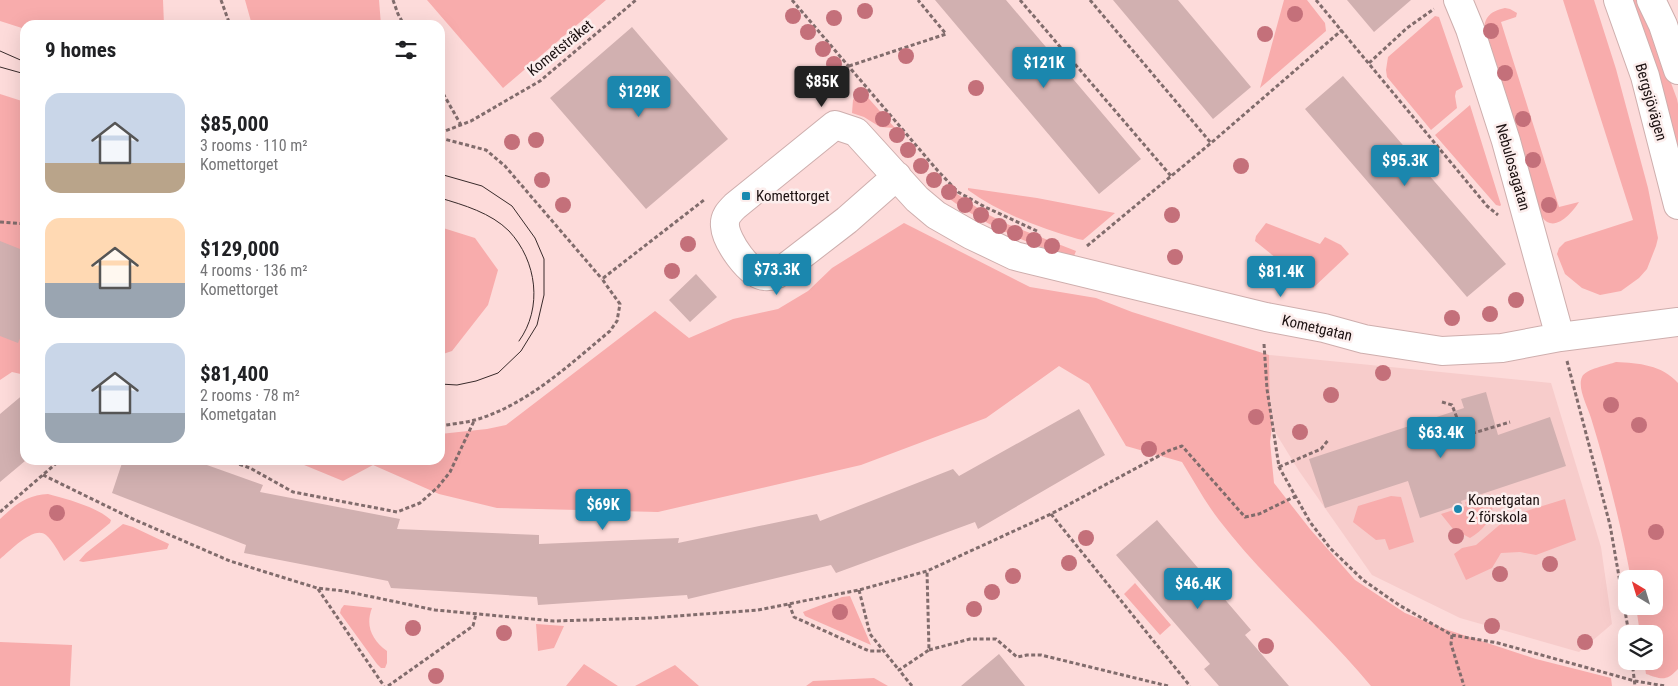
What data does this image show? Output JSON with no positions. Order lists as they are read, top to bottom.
{
  "streets": {
    "street": ["Bergsjövägen", "Nebulosagatan", "Kometgatan"],
    "path": ["Kometstråket"]
  },
  "crossings": [
    ["Nebulosagatan", "Kometgatan"]
  ],
  "places": {
    "transit": ["Komettorget"],
    "other": ["Kometgatan 2 förskola"]
  },
  "north": "top left",
  "page": {
    "heading": "9 homes",
    "price": [
      "$121K",
      "$85K",
      "$129K",
      "$95.3K",
      "$73.3K",
      "$81.4K",
      "$63.4K",
      "$69K",
      "$46.4K"
    ],
    "list": [
      {
        "name": "$85,000",
        "note": "3 rooms · 110 m² · Komettorget"
      },
      {
        "name": "$129,000",
        "note": "4 rooms · 136 m² · Komettorget"
      },
      {
        "name": "$81,400",
        "note": "2 rooms · 78 m² · Kometgatan"
      }
    ]
  }
}
